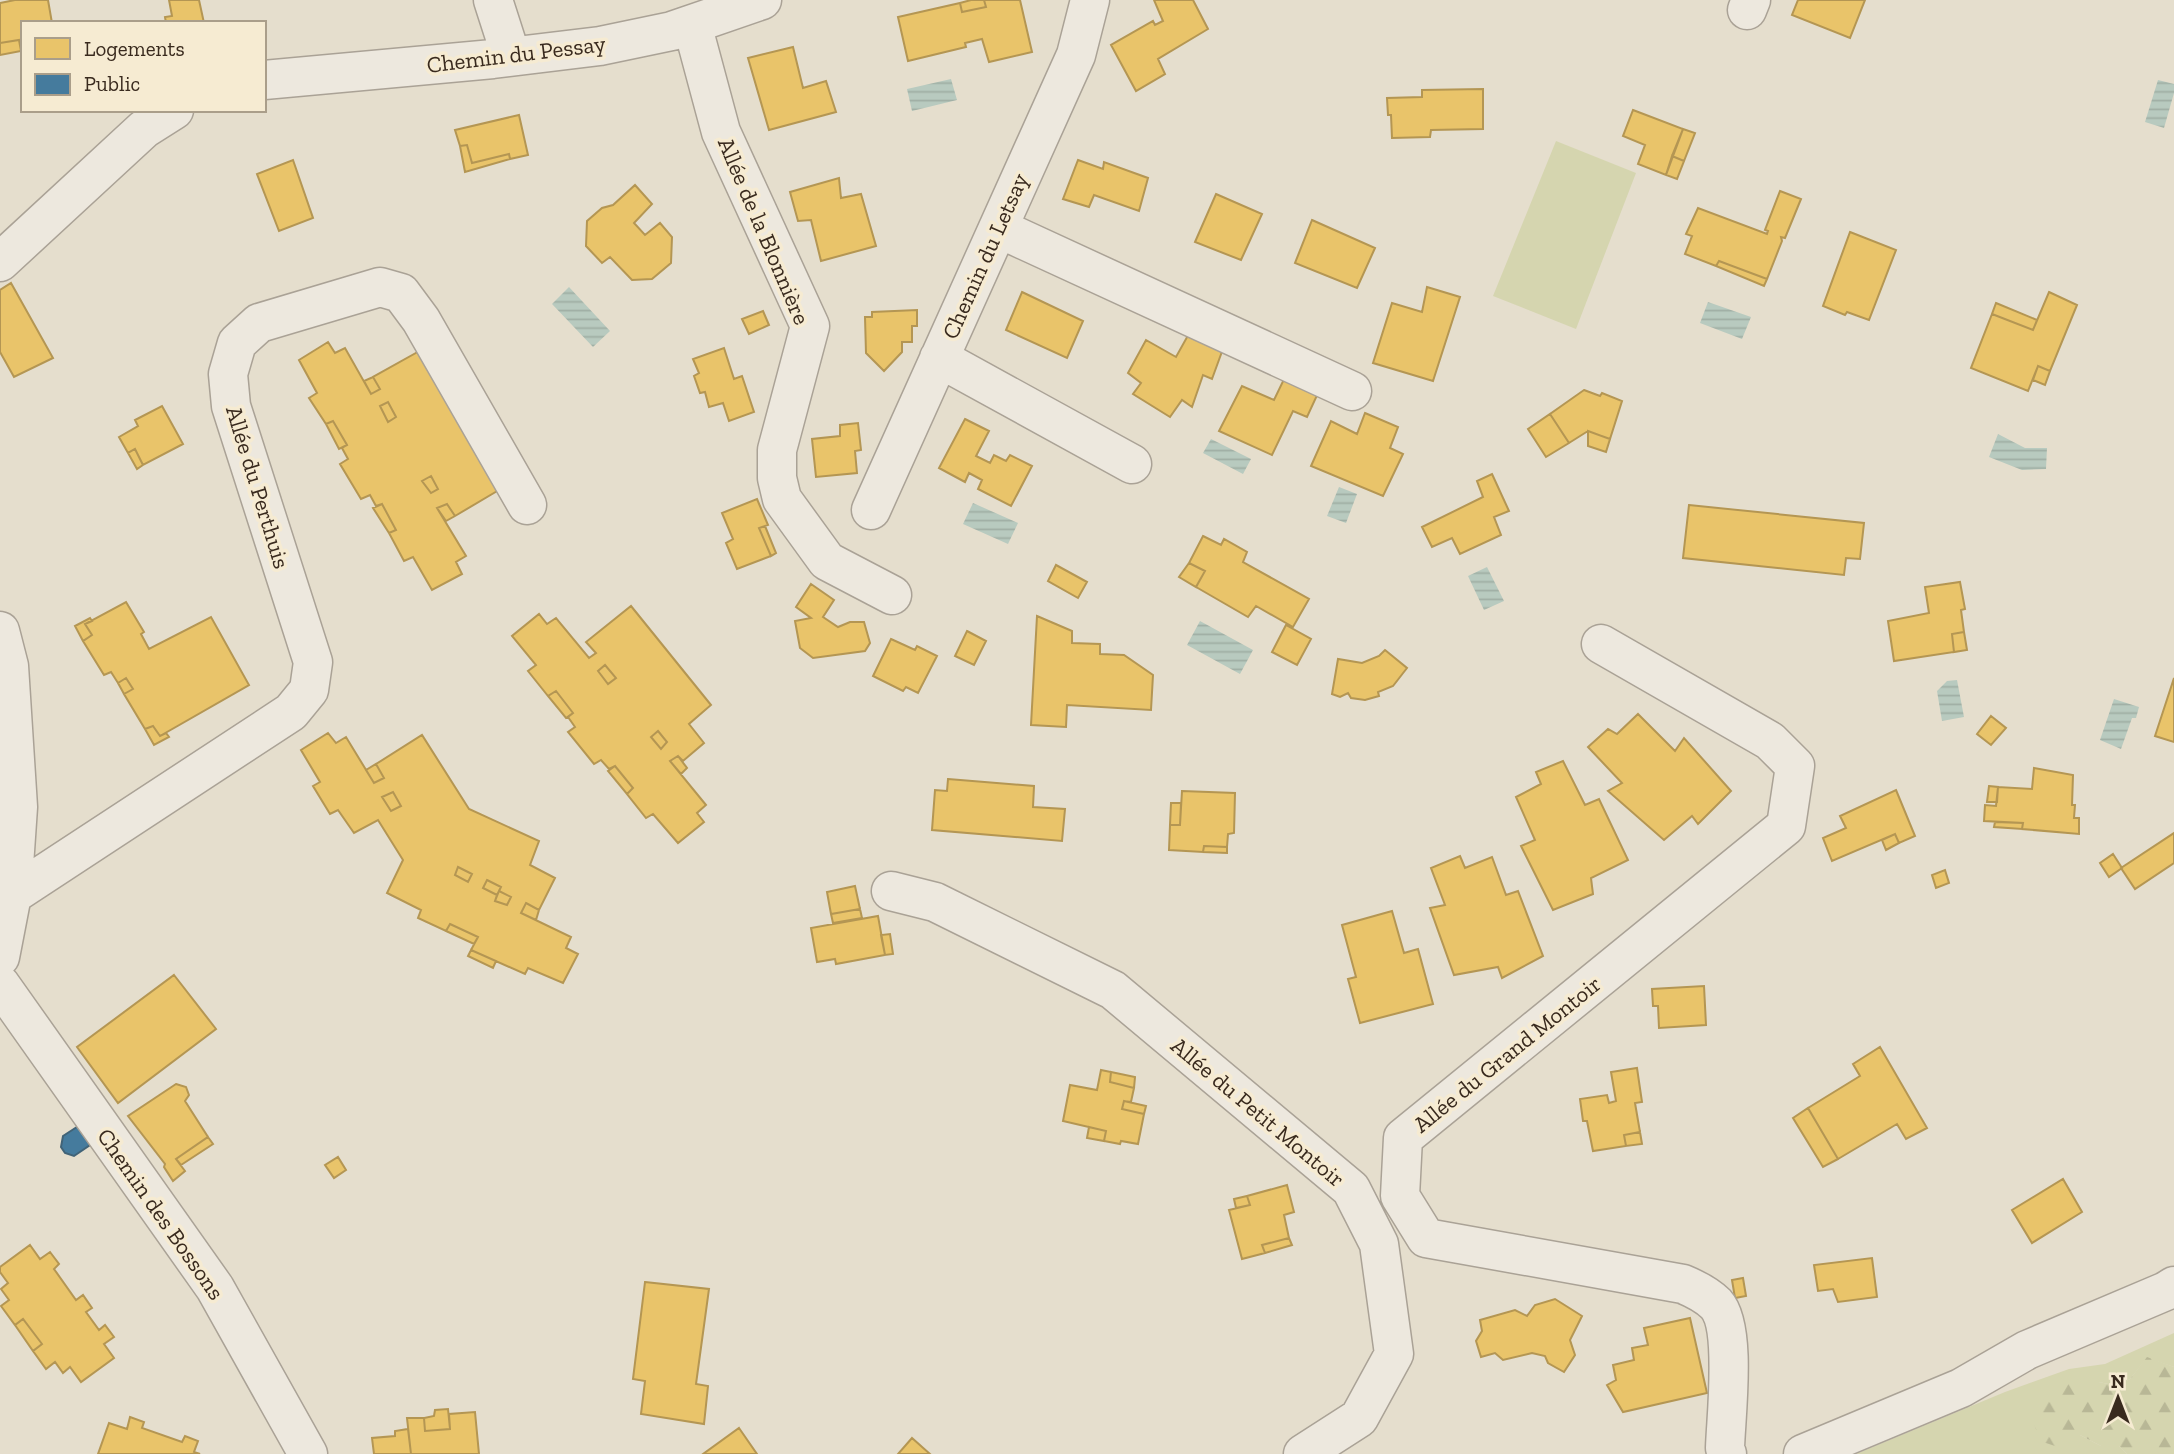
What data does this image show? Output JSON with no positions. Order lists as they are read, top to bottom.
{
  "streets": {
    "street": [
      "Chemin du Pessay",
      "Allée de la Blonnière",
      "Chemin du Letsay",
      "Allée du Perthuis",
      "Allée du Grand Montoir",
      "Allée du Petit Montoir",
      "Chemin des Bossons"
    ]
  },
  "crossings": [
    ["Chemin du Pessay", "Allée de la Blonnière"]
  ],
  "legend": ["Logements", "Public"],
  "north": "top"
}
